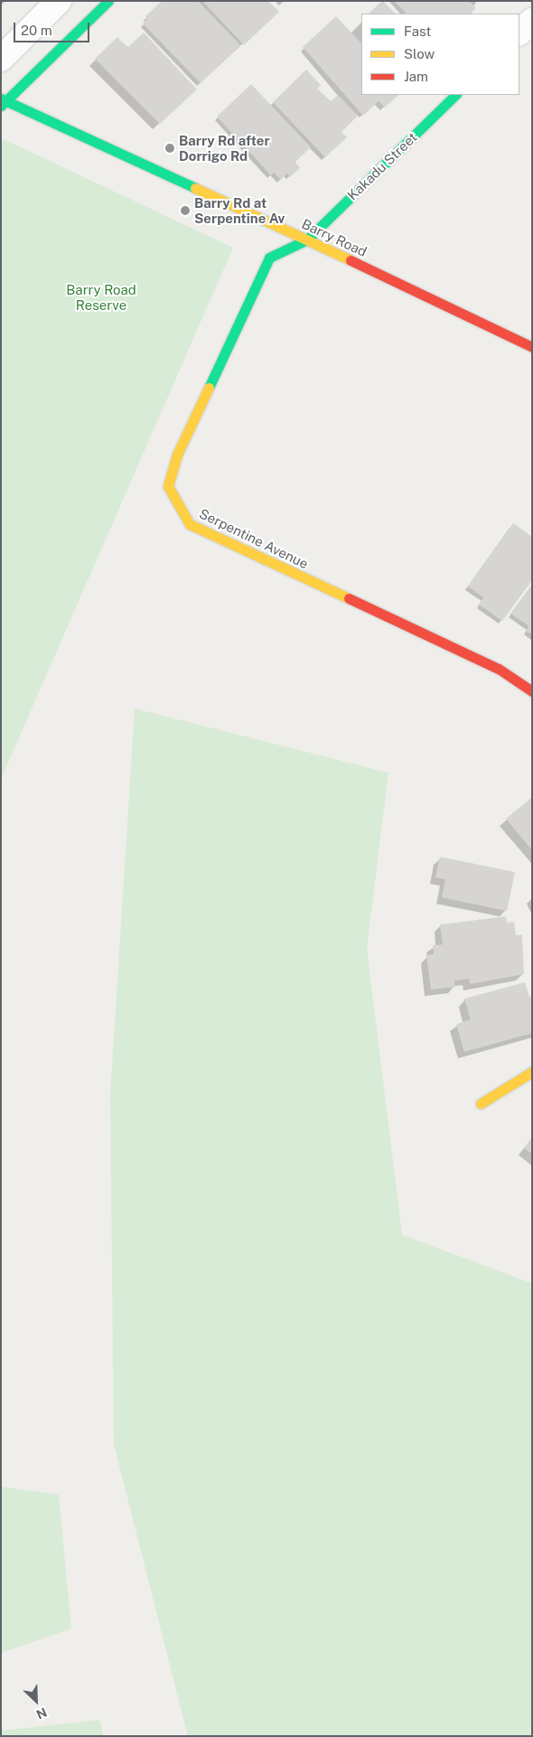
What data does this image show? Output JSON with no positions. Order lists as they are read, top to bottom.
{
  "streets": {
    "street": ["Kakadu Street", "Barry Road", "Serpentine Avenue"]
  },
  "crossings": [
    ["Kakadu Street", "Barry Road"],
    ["Kakadu Street", "Serpentine Avenue"],
    ["Barry Road", "Serpentine Avenue"]
  ],
  "parks": ["Barry Road Reserve"],
  "places": ["Barry Rd after Dorrigo Rd", "Barry Rd at Serpentine Av"],
  "legend": ["Fast", "Slow", "Jam"],
  "scale_bar": "20 m",
  "north": "bottom right"
}
